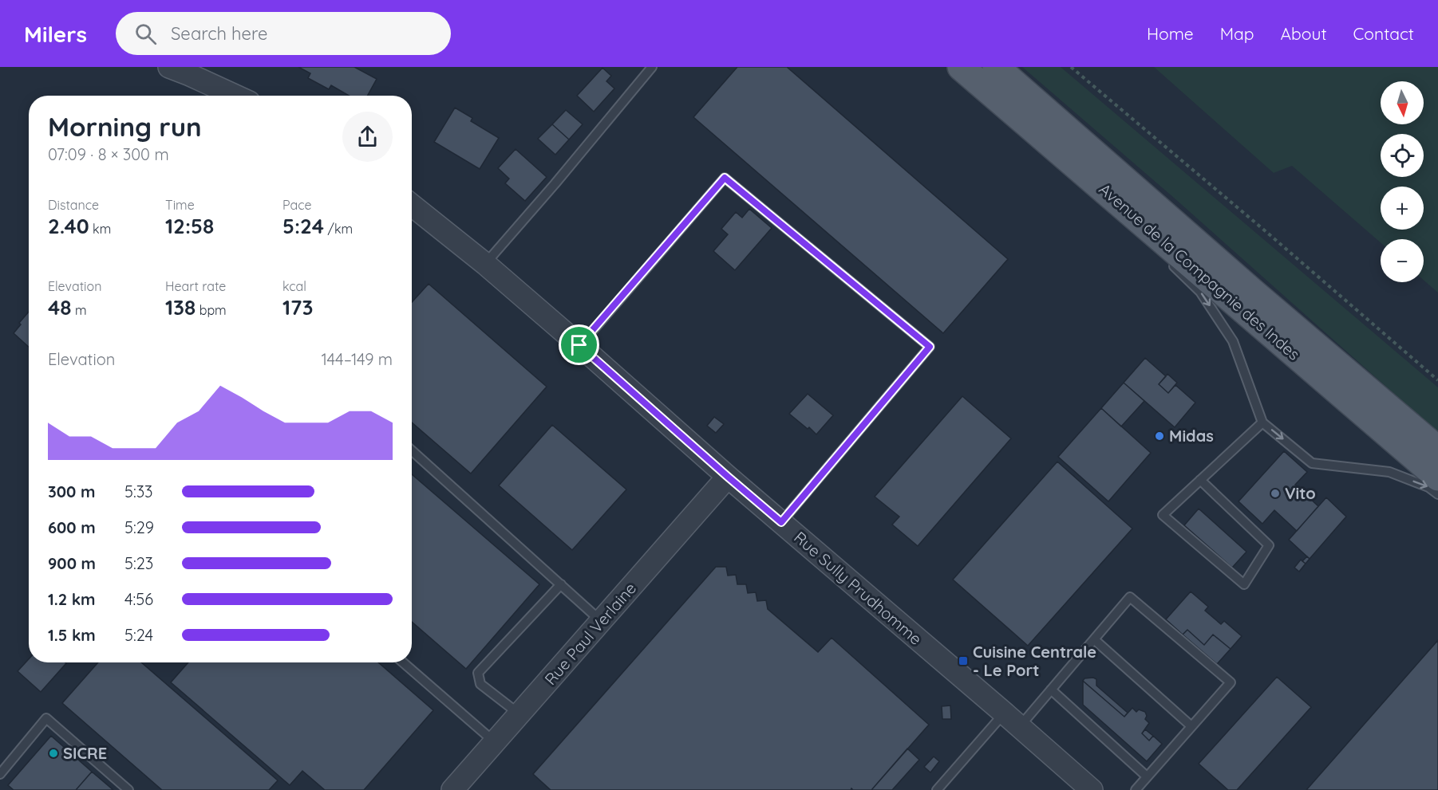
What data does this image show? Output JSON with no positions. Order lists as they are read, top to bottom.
{
  "streets": {
    "main road": ["Avenue de la Compagnie des Indes"],
    "street": ["Rue Sully Prudhomme", "Rue Paul Verlaine"]
  },
  "crossings": [
    ["Rue Sully Prudhomme", "Rue Paul Verlaine"]
  ],
  "places": {
    "other": ["Midas", "Vito", "SICRE"],
    "transit": ["Cuisine Centrale - Le Port"]
  },
  "north": "bottom",
  "page": {
    "header": "Milers",
    "search": "Search here",
    "nav": [
      "Home",
      "Map",
      "About",
      "Contact"
    ],
    "map_buttons": ["+", "−"],
    "heading": ["Morning run", "07:09 · 8 × 300 m"],
    "stats": [
      ["Distance", "2.40 km"],
      ["Time", "12:58"],
      ["Pace", "5:24 /km"],
      ["Elevation", "48 m"],
      ["Heart rate", "138 bpm"],
      ["kcal", "173"]
    ],
    "chart": ["Elevation", "144–149 m"],
    "list": [
      {
        "name": "300 m",
        "note": "5:33"
      },
      {
        "name": "600 m",
        "note": "5:29"
      },
      {
        "name": "900 m",
        "note": "5:23"
      },
      {
        "name": "1.2 km",
        "note": "4:56"
      },
      {
        "name": "1.5 km",
        "note": "5:24"
      }
    ]
  }
}
